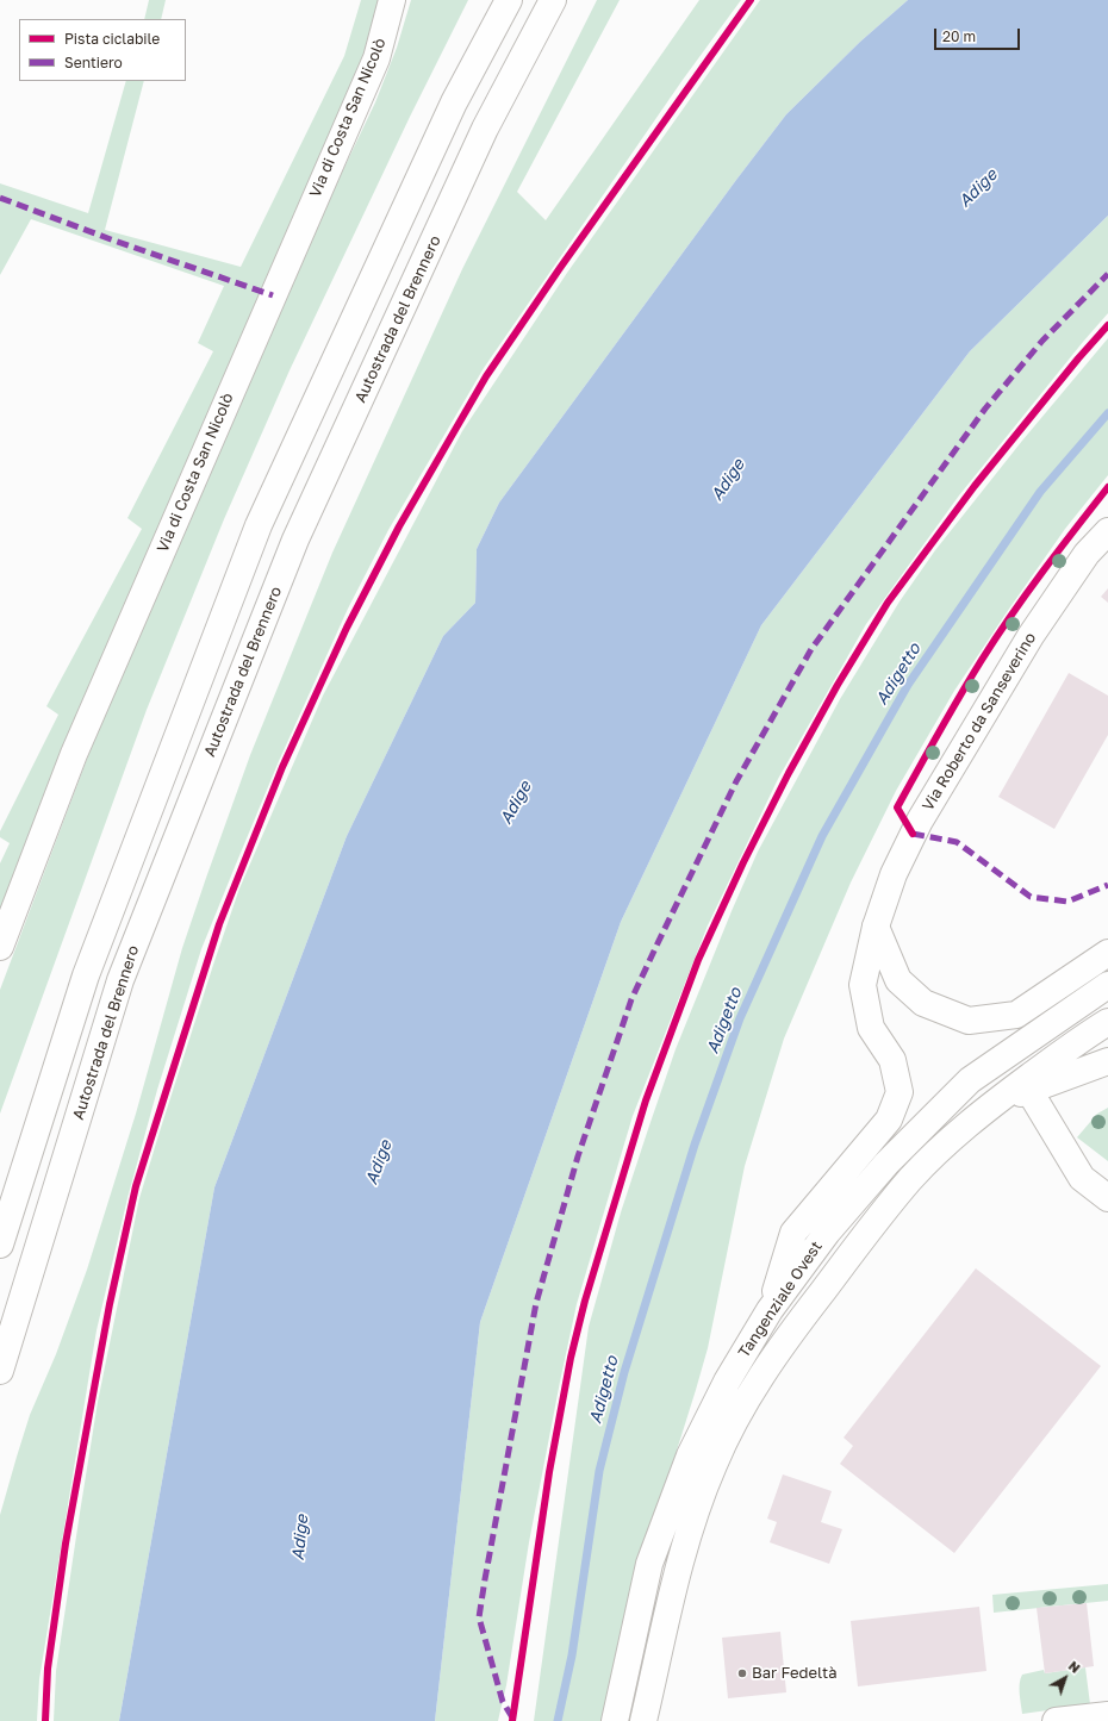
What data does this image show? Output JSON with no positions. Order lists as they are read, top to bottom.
{
  "streets": {
    "main road": [
      "Via di Costa San Nicolò",
      "Autostrada del Brennero",
      "Via Roberto da Sanseverino",
      "Tangenziale Ovest"
    ]
  },
  "crossings": [
    ["Via Roberto da Sanseverino", "Tangenziale Ovest"]
  ],
  "water": ["Adige", "Adigetto"],
  "places": ["Bar Fedeltà"],
  "legend": ["Pista ciclabile", "Sentiero"],
  "scale_bar": "20 m",
  "north": "top right"
}
